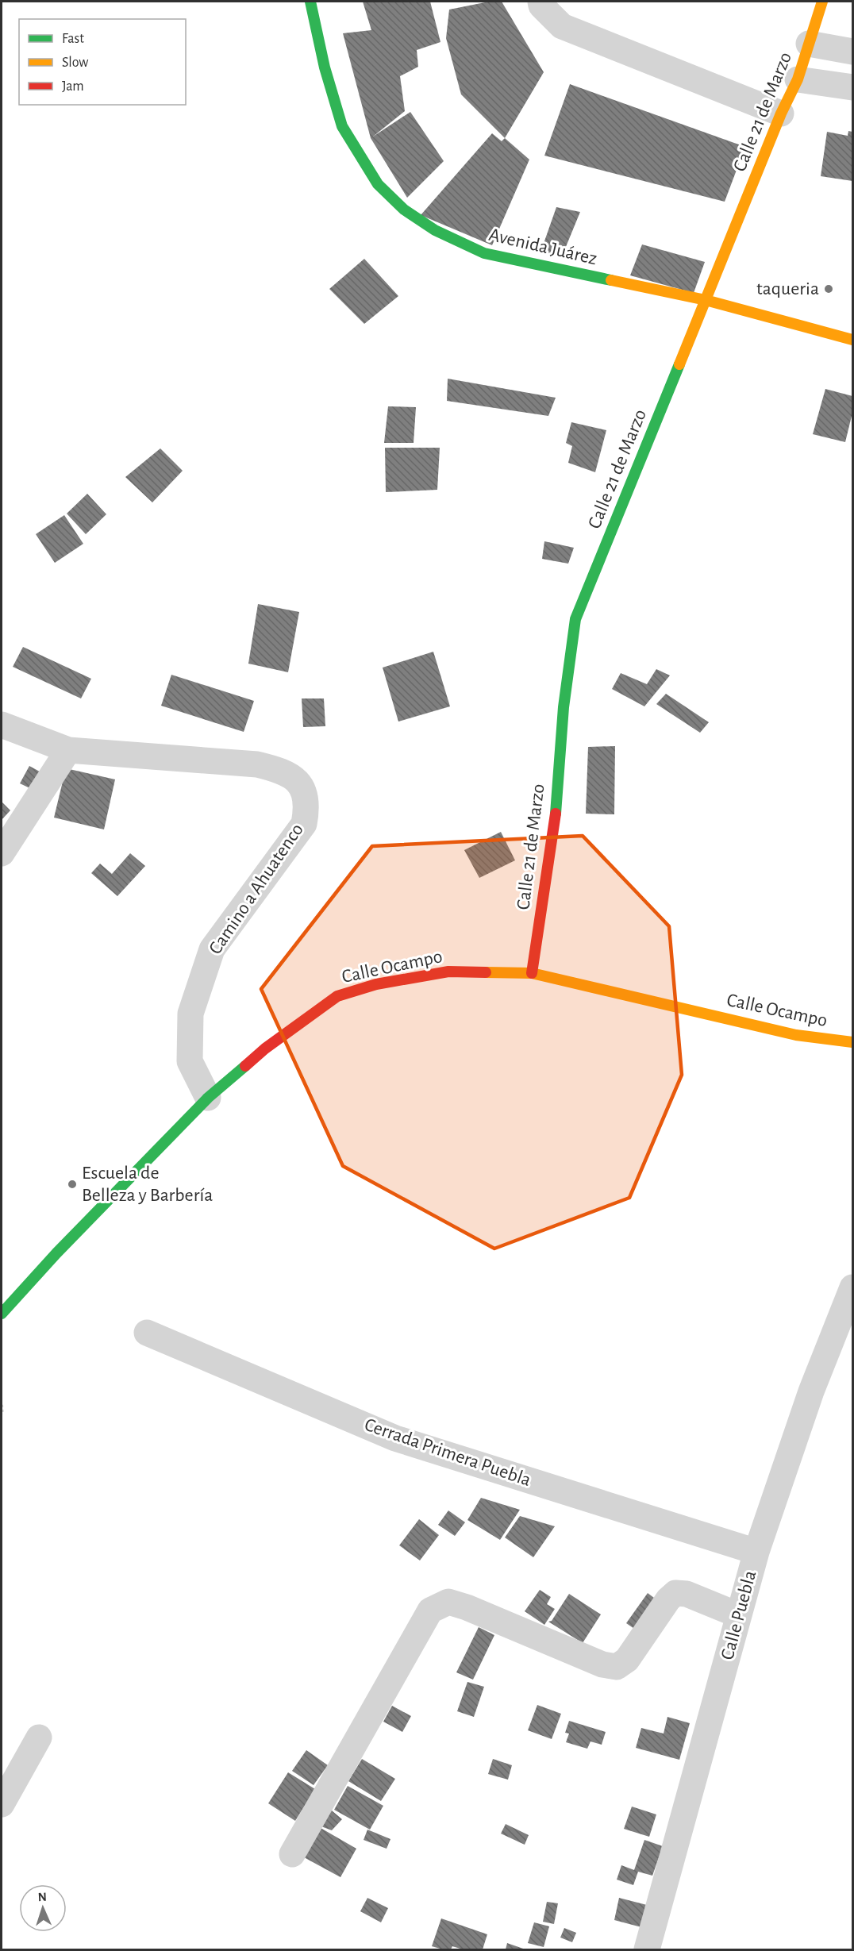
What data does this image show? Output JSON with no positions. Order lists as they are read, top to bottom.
{
  "streets": {
    "street": [
      "Calle 21 de Marzo",
      "Avenida Juárez",
      "Camino a Ahuatenco",
      "Calle Ocampo",
      "Cerrada Primera Puebla",
      "Calle Puebla"
    ]
  },
  "crossings": [
    ["Calle 21 de Marzo", "Avenida Juárez"],
    ["Calle 21 de Marzo", "Calle Ocampo"],
    ["Camino a Ahuatenco", "Calle Ocampo"],
    ["Cerrada Primera Puebla", "Calle Puebla"]
  ],
  "places": ["taqueria", "Escuela de Belleza y Barbería"],
  "legend": ["Fast", "Slow", "Jam"],
  "north": "top"
}
